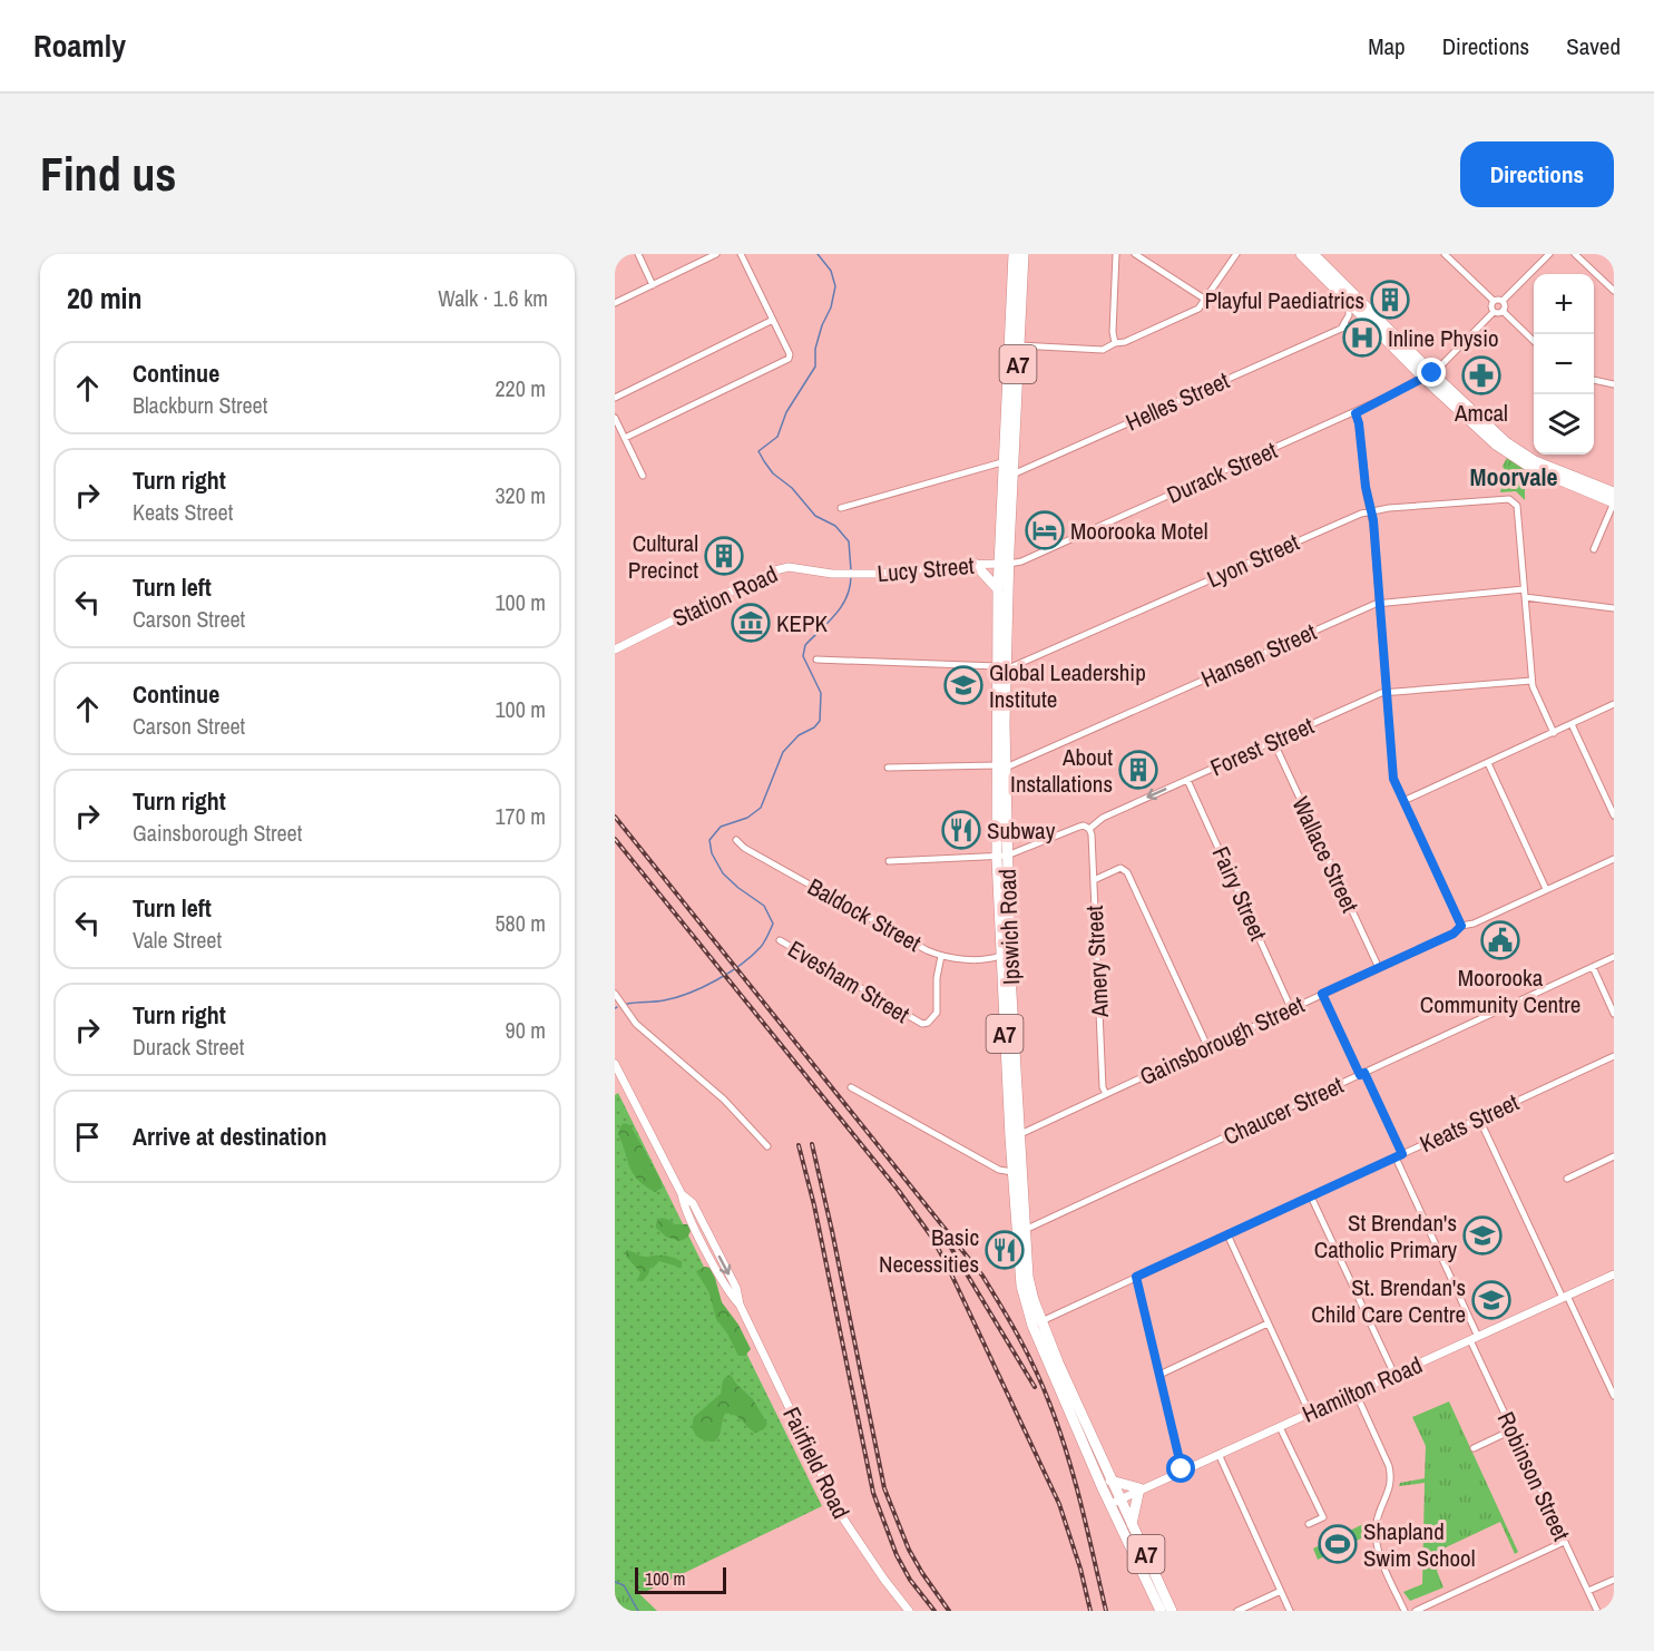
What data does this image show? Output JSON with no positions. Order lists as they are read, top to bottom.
{
  "streets": {
    "highway": ["A7", "Ipswich Road"],
    "street": [
      "Helles Street",
      "Durack Street",
      "Lyon Street",
      "Lucy Street",
      "Station Road",
      "Hansen Street",
      "Forest Street",
      "Wallace Street",
      "Fairy Street",
      "Baldock Street",
      "Amery Street",
      "Evesham Street",
      "Gainsborough Street",
      "Chaucer Street",
      "Keats Street",
      "Hamilton Road",
      "Fairfield Road",
      "Robinson Street"
    ]
  },
  "crossings": [
    ["Helles Street", "Ipswich Road"],
    ["Durack Street", "Lucy Street"],
    ["Durack Street", "Ipswich Road"],
    ["Lyon Street", "Hansen Street"],
    ["Lyon Street", "Ipswich Road"],
    ["Lucy Street", "Station Road"],
    ["Lucy Street", "Ipswich Road"],
    ["Hansen Street", "Ipswich Road"],
    ["Forest Street", "Wallace Street"],
    ["Forest Street", "Fairy Street"],
    ["Forest Street", "Ipswich Road"],
    ["Forest Street", "Amery Street"],
    ["Wallace Street", "Gainsborough Street"],
    ["Fairy Street", "Gainsborough Street"],
    ["Baldock Street", "Ipswich Road"],
    ["Baldock Street", "Evesham Street"],
    ["Ipswich Road", "Gainsborough Street"],
    ["Ipswich Road", "Chaucer Street"],
    ["Ipswich Road", "Keats Street"],
    ["Ipswich Road", "Hamilton Road"],
    ["Amery Street", "Gainsborough Street"],
    ["Gainsborough Street", "Robinson Street"],
    ["Chaucer Street", "Robinson Street"],
    ["Keats Street", "Robinson Street"],
    ["Hamilton Road", "Robinson Street"]
  ],
  "districts": ["Moorvale"],
  "places": {
    "building": ["Playful Paediatrics", "Cultural Precinct", "About Installations"],
    "hospital": ["Inline Physio"],
    "pharmacy": ["Amcal"],
    "hotel": ["Moorooka Motel"],
    "museum": ["KEPK"],
    "school or university": ["Global Leadership Institute", "St Brendan's Catholic Primary", "St. Brendan's Child Care Centre"],
    "restaurant": ["Subway", "Basic Necessities"],
    "public building": ["Moorooka Community Centre"],
    "sports": ["Shapland Swim School"]
  },
  "scale_bar": "100 m",
  "page": {
    "header": "Roamly",
    "nav": ["Map", "Directions", "Saved"],
    "buttons": "Directions",
    "title": "Find us",
    "heading": ["20 min", "Walk · 1.6 km"],
    "map_buttons": ["+", "−"],
    "list": [
      ["Continue", "Blackburn Street", "220 m"],
      ["Turn right", "Keats Street", "320 m"],
      ["Turn left", "Carson Street", "100 m"],
      ["Continue", "Carson Street", "100 m"],
      ["Turn right", "Gainsborough Street", "170 m"],
      ["Turn left", "Vale Street", "580 m"],
      ["Turn right", "Durack Street", "90 m"],
      "Arrive at destination"
    ],
    "scale": "100 m"
  }
}
